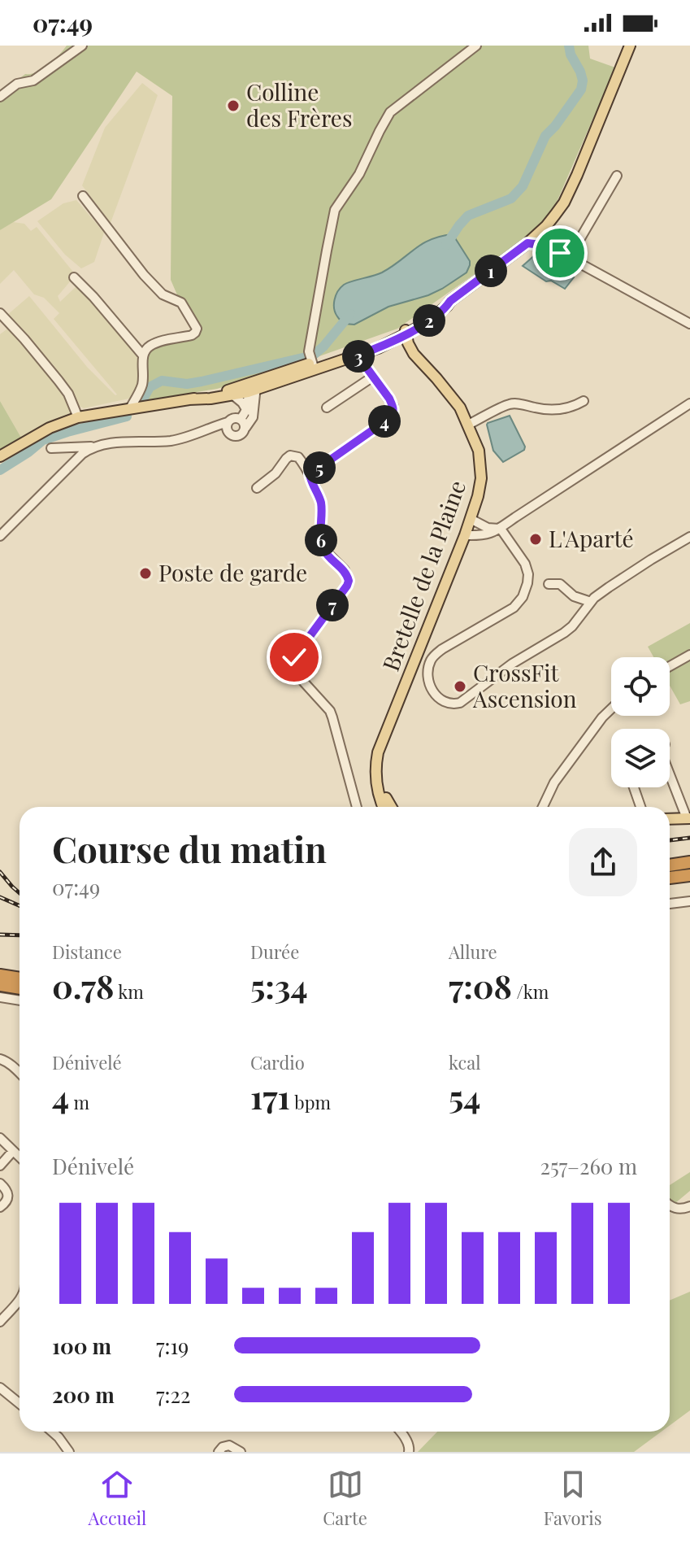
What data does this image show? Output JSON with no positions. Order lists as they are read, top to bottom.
{
  "streets": {
    "main road": ["Bretelle de la Plaine"]
  },
  "places": [
    "Colline des Frères",
    "L'Aparté",
    "Poste de garde",
    "CrossFit Ascension"
  ],
  "page": {
    "status": "07:49",
    "pins": [
      "1",
      "2",
      "3",
      "4",
      "5",
      "6",
      "7"
    ],
    "heading": ["Course du matin", "07:49"],
    "stats": [
      ["Distance", "0.78 km"],
      ["Durée", "5:34"],
      ["Allure", "7:08 /km"],
      ["Dénivelé", "4 m"],
      ["Cardio", "171 bpm"],
      ["kcal", "54"]
    ],
    "chart": ["Dénivelé", "257–260 m"],
    "list": [
      {
        "name": "100 m",
        "note": "7:19"
      },
      {
        "name": "200 m",
        "note": "7:22"
      }
    ],
    "tabs": ["Accueil", "Carte", "Favoris"]
  }
}
